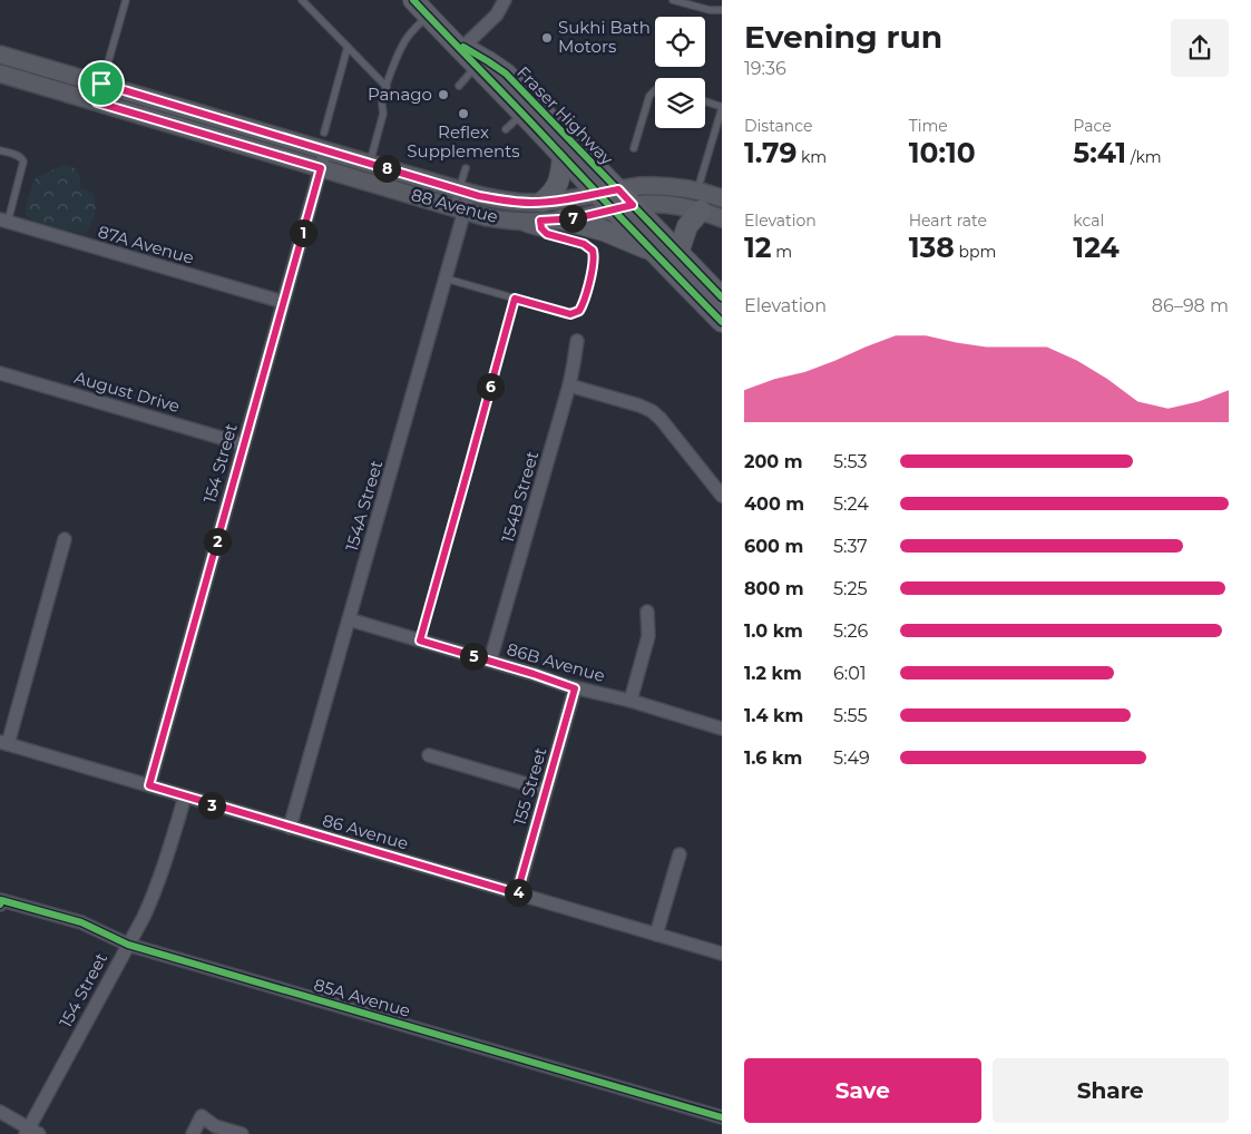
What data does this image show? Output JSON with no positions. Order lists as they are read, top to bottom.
{
  "streets": {
    "main road": ["Fraser Highway", "88 Avenue"],
    "street": [
      "87A Avenue",
      "August Drive",
      "154 Street",
      "154B Street",
      "154A Street",
      "86B Avenue",
      "155 Street",
      "86 Avenue",
      "85A Avenue"
    ]
  },
  "crossings": [
    ["Fraser Highway", "88 Avenue"],
    ["88 Avenue", "154 Street"],
    ["88 Avenue", "154A Street"],
    ["87A Avenue", "154 Street"],
    ["August Drive", "154 Street"],
    ["154 Street", "86 Avenue"],
    ["154 Street", "85A Avenue"],
    ["154B Street", "86B Avenue"],
    ["154A Street", "86B Avenue"],
    ["154A Street", "86 Avenue"],
    ["86B Avenue", "155 Street"],
    ["155 Street", "86 Avenue"]
  ],
  "places": ["Sukhi Bath Motors", "Panago", "Reflex Supplements"],
  "page": {
    "heading": ["Evening run", "19:36"],
    "stats": [
      ["Distance", "1.79 km"],
      ["Time", "10:10"],
      ["Pace", "5:41 /km"],
      ["Elevation", "12 m"],
      ["Heart rate", "138 bpm"],
      ["kcal", "124"]
    ],
    "pins": [
      "8",
      "7",
      "1",
      "6",
      "2",
      "5",
      "3",
      "4"
    ],
    "chart": ["Elevation", "86–98 m"],
    "list": [
      {
        "name": "200 m",
        "note": "5:53"
      },
      {
        "name": "400 m",
        "note": "5:24"
      },
      {
        "name": "600 m",
        "note": "5:37"
      },
      {
        "name": "800 m",
        "note": "5:25"
      },
      {
        "name": "1.0 km",
        "note": "5:26"
      },
      {
        "name": "1.2 km",
        "note": "6:01"
      },
      {
        "name": "1.4 km",
        "note": "5:55"
      },
      {
        "name": "1.6 km",
        "note": "5:49"
      }
    ],
    "buttons": ["Save", "Share"]
  }
}
